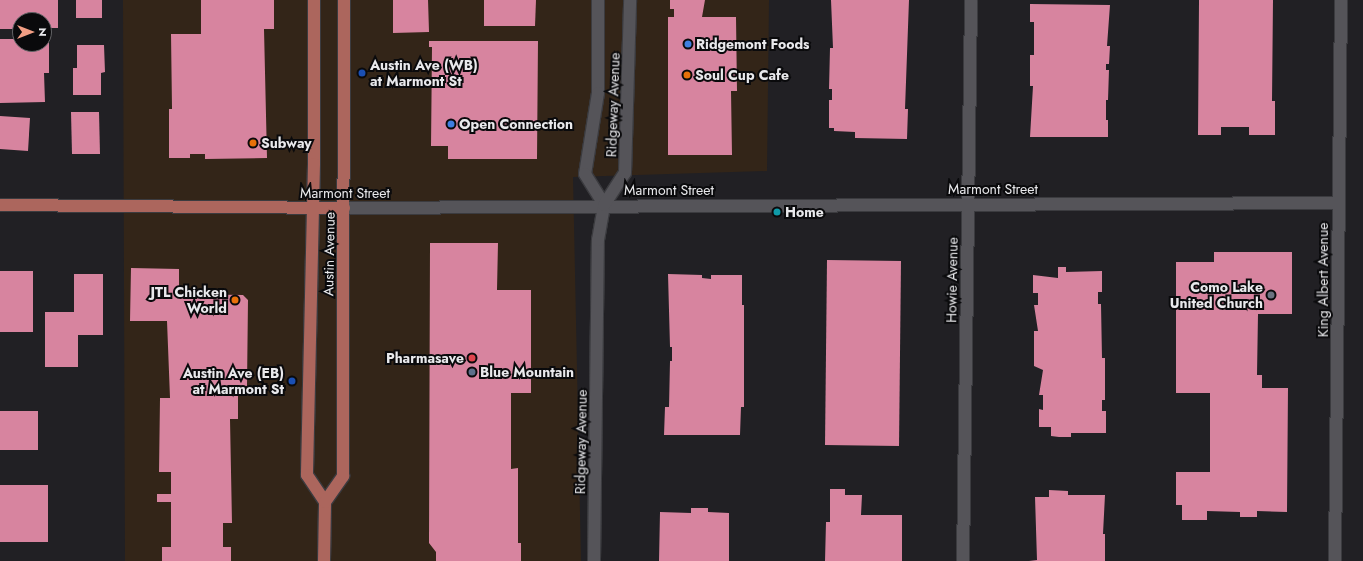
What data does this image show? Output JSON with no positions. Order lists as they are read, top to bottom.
{
  "streets": {
    "main road": ["Marmont Street", "Austin Avenue"],
    "street": ["Ridgeway Avenue", "Howie Avenue", "King Albert Avenue"]
  },
  "crossings": [
    ["Ridgeway Avenue", "Marmont Street"],
    ["Marmont Street", "Austin Avenue"],
    ["Marmont Street", "Howie Avenue"],
    ["Marmont Street", "King Albert Avenue"]
  ],
  "places": [
    "Ridgemont Foods",
    "Austin Ave (WB) at Marmont St",
    "Soul Cup Cafe",
    "Open Connection",
    "Subway",
    "Home",
    "Como Lake United Church",
    "JTL Chicken World",
    "Pharmasave",
    "Blue Mountain",
    "Austin Ave (EB) at Marmont St"
  ],
  "north": "right"
}
